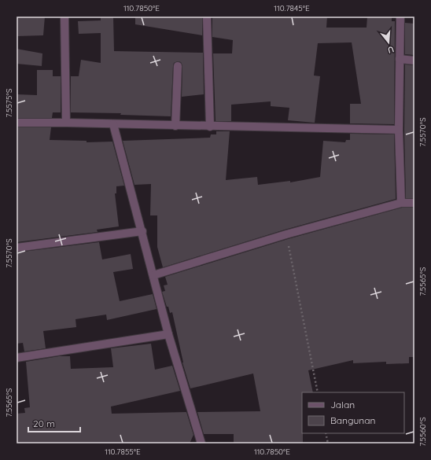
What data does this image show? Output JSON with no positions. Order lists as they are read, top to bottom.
{
  "legend": ["Jalan", "Bangunan"],
  "scale_bar": "20 m",
  "north": "bottom",
  "coordinates": [
    "110.7850°E",
    "110.7845°E",
    "7.5575°S",
    "7.5570°S",
    "7.5565°S",
    "7.5560°S",
    "110.7855°E"
  ]
}
